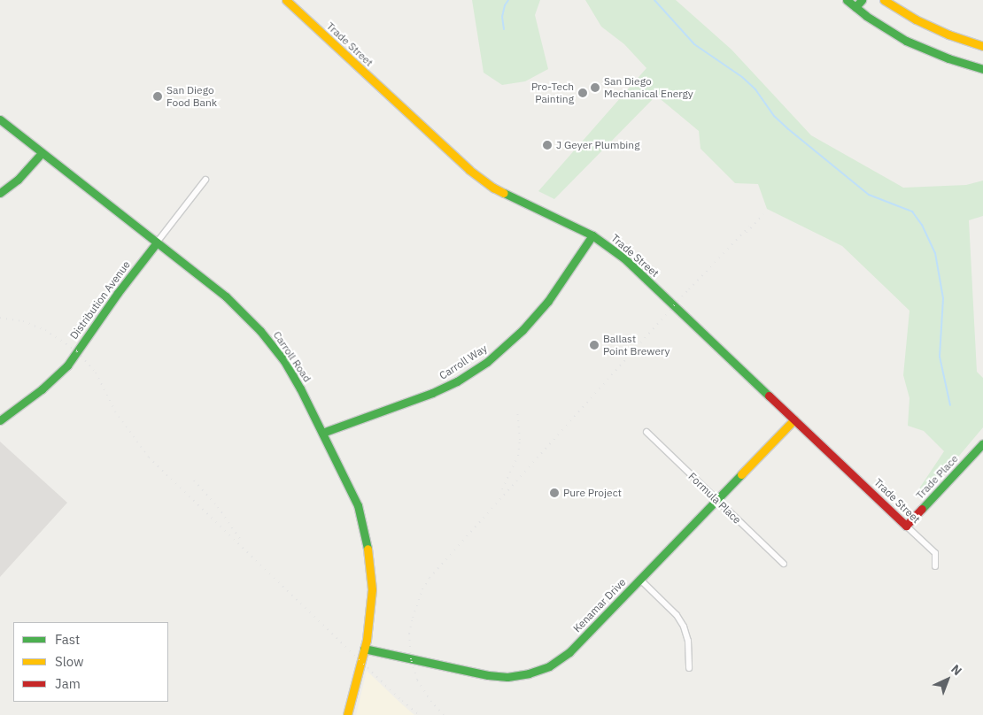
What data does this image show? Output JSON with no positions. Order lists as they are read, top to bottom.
{
  "streets": {
    "street": [
      "Trade Street",
      "Distribution Avenue",
      "Carroll Road",
      "Carroll Way",
      "Trade Place",
      "Formula Place",
      "Kenamar Drive"
    ]
  },
  "crossings": [
    ["Trade Street", "Carroll Way"],
    ["Trade Street", "Trade Place"],
    ["Trade Street", "Kenamar Drive"],
    ["Distribution Avenue", "Carroll Road"],
    ["Carroll Road", "Carroll Way"],
    ["Carroll Road", "Kenamar Drive"],
    ["Formula Place", "Kenamar Drive"]
  ],
  "places": [
    "San Diego Mechanical Energy",
    "Pro-Tech Painting",
    "San Diego Food Bank",
    "J Geyer Plumbing",
    "Ballast Point Brewery",
    "Pure Project"
  ],
  "legend": ["Fast", "Slow", "Jam"],
  "north": "top right"
}
